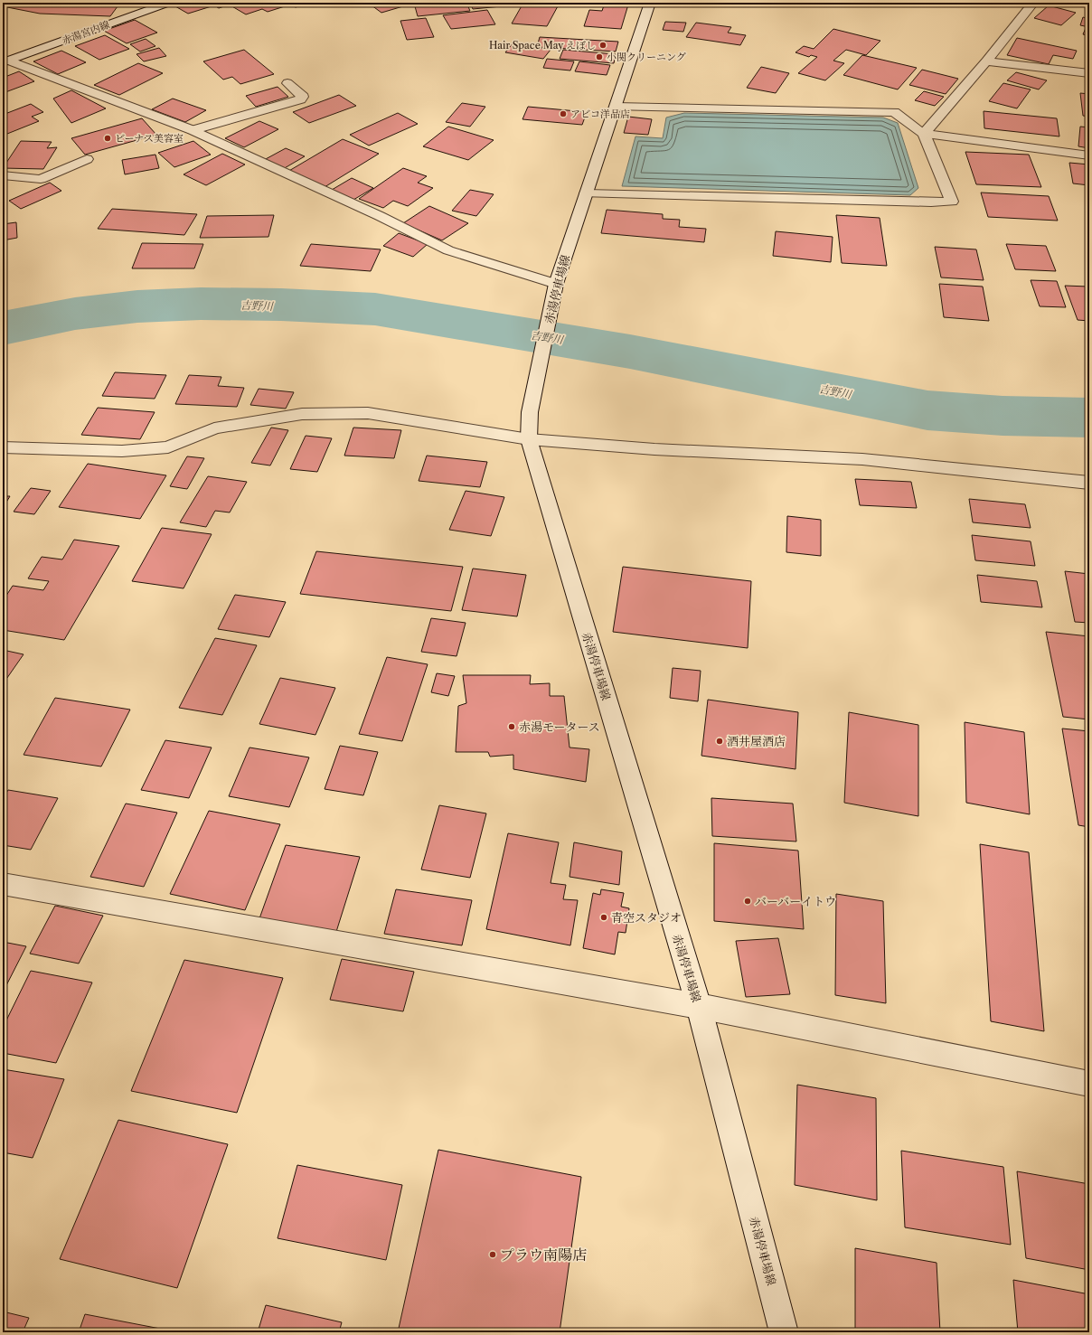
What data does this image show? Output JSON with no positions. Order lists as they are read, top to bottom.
{
  "streets": {
    "main road": ["赤湯宮内線", "赤湯停車場線"]
  },
  "water": ["吉野川"],
  "places": [
    "Hair Space May えぼし",
    "小関クリーニング",
    "アビコ洋品店",
    "ビーナス美容室",
    "赤湯モータース",
    "酒井屋酒店",
    "バーバーイトウ",
    "青空スタジオ",
    "プラウ南陽店"
  ]
}
